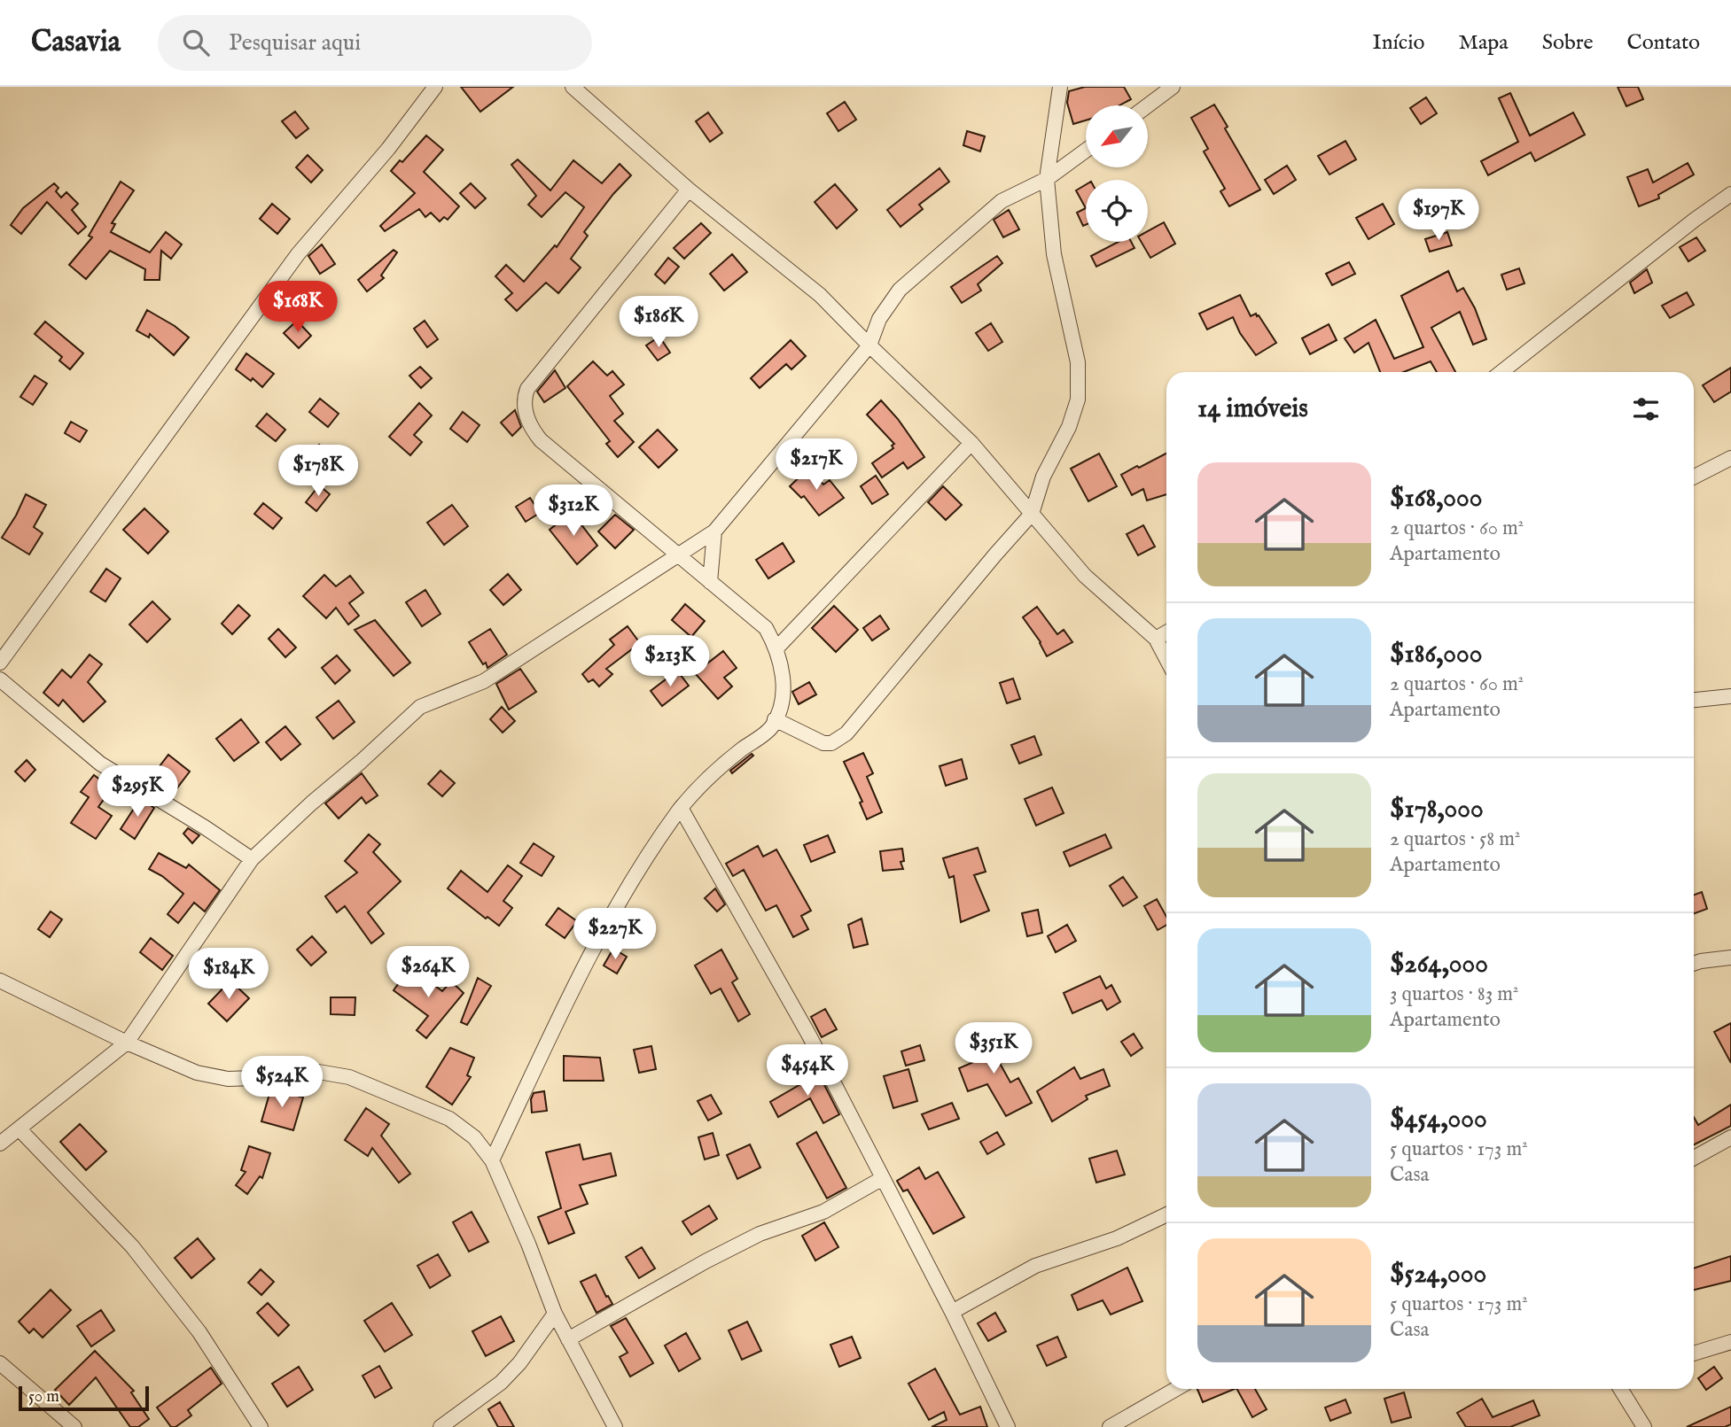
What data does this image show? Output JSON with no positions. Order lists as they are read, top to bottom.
{
  "scale_bar": "50 m",
  "north": "bottom left",
  "page": {
    "header": "Casavia",
    "search": "Pesquisar aqui",
    "nav": [
      "Início",
      "Mapa",
      "Sobre",
      "Contato"
    ],
    "price": [
      "$197K",
      "$168K",
      "$186K",
      "$217K",
      "$178K",
      "$312K",
      "$213K",
      "$295K",
      "$227K",
      "$264K",
      "$184K",
      "$351K",
      "$454K",
      "$524K"
    ],
    "heading": "14 imóveis",
    "list": [
      {
        "name": "$168,000",
        "note": "2 quartos · 60 m² · Apartamento"
      },
      {
        "name": "$186,000",
        "note": "2 quartos · 60 m² · Apartamento"
      },
      {
        "name": "$178,000",
        "note": "2 quartos · 58 m² · Apartamento"
      },
      {
        "name": "$264,000",
        "note": "3 quartos · 83 m² · Apartamento"
      },
      {
        "name": "$454,000",
        "note": "5 quartos · 173 m² · Casa"
      },
      {
        "name": "$524,000",
        "note": "5 quartos · 173 m² · Casa"
      }
    ],
    "scale": "50 m"
  }
}
